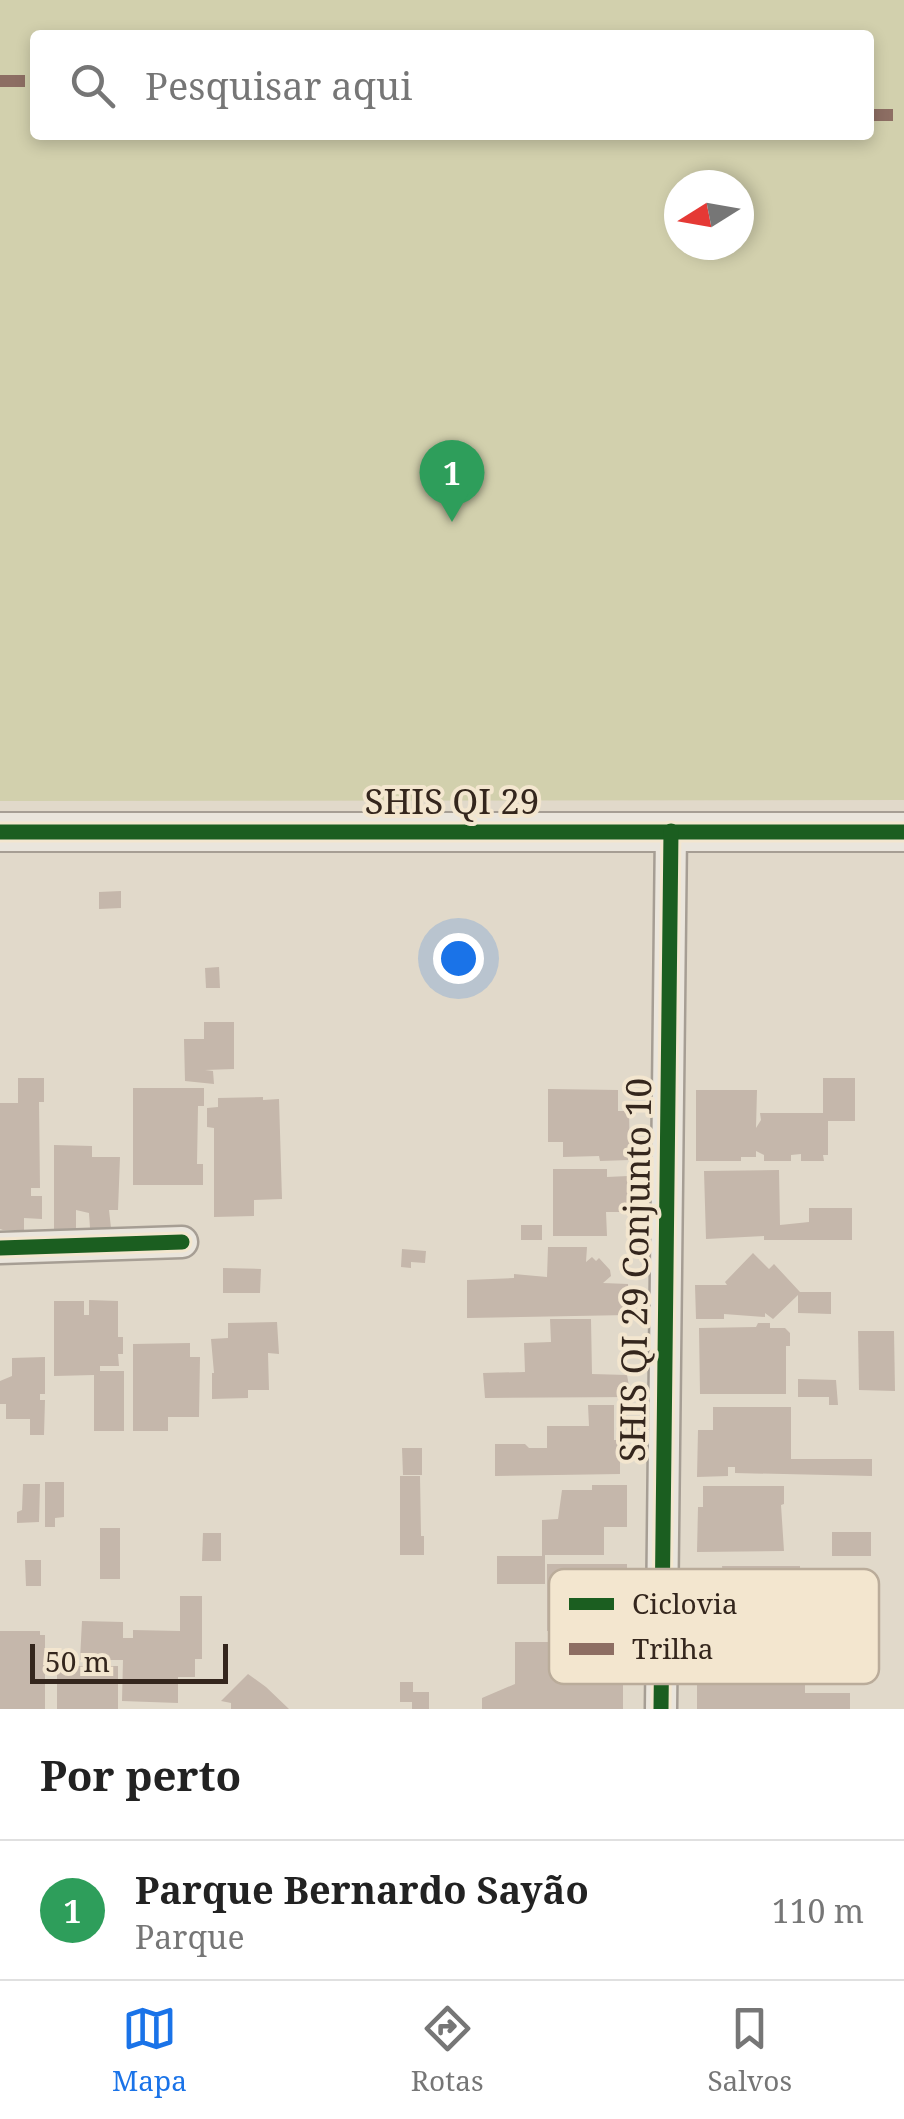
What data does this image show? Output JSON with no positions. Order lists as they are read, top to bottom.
{
  "streets": {
    "street": ["SHIS QI 29", "SHIS QI 29 Conjunto 10"]
  },
  "crossings": [
    ["SHIS QI 29", "SHIS QI 29 Conjunto 10"]
  ],
  "legend": ["Ciclovia", "Trilha"],
  "scale_bar": "50 m",
  "north": "left",
  "page": {
    "search": "Pesquisar aqui",
    "pins": "1",
    "scale": "50 m",
    "heading": "Por perto",
    "list": [
      {
        "mark": "1",
        "name": "Parque Bernardo Sayão",
        "note": "Parque",
        "value": "110 m"
      }
    ],
    "nav": ["Mapa", "Rotas", "Salvos"]
  }
}
